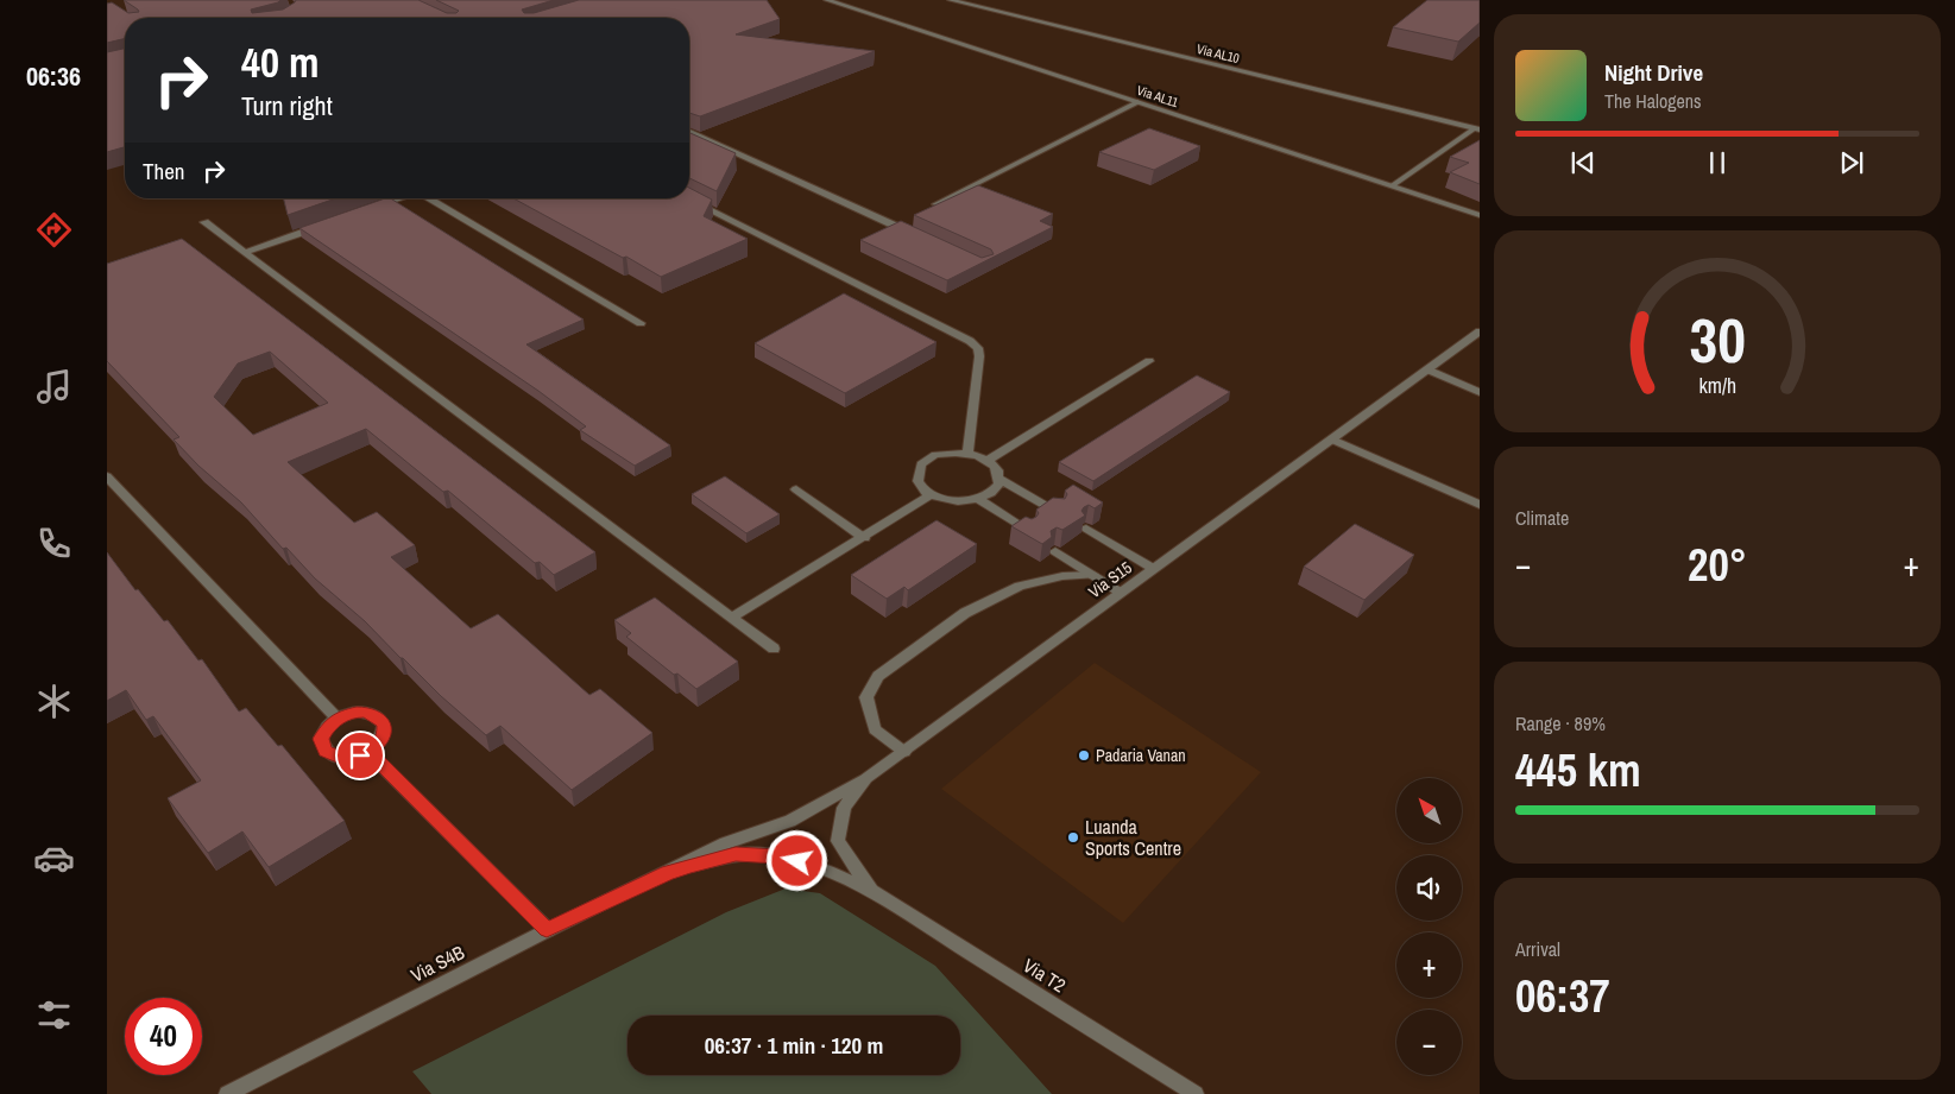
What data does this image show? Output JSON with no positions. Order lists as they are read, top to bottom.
{
  "streets": {
    "street": [
      "Via AL10",
      "Via AL11",
      "Via S15",
      "Via S4B",
      "Via T2"
    ]
  },
  "crossings": [
    ["Via S15", "Via S4B"],
    ["Via S15", "Via T2"],
    ["Via S4B", "Via T2"]
  ],
  "places": ["Padaria Vanan", "Luanda Sports Centre"],
  "north": "top left",
  "page": {
    "tabs": "06:36",
    "turn": ["40 m", "Turn right"],
    "song": ["Night Drive", "The Halogens"],
    "then": "Then",
    "tile": [
      "Climate",
      ["Range · 89%", "445 km"],
      ["Arrival", "06:37"]
    ],
    "heat": ["−", "20°", "+"],
    "map_buttons": ["+", "−"],
    "limit": "40",
    "trip": "06:37 · 1 min · 120 m",
    "gauge": ["30", "km/h"]
  }
}
